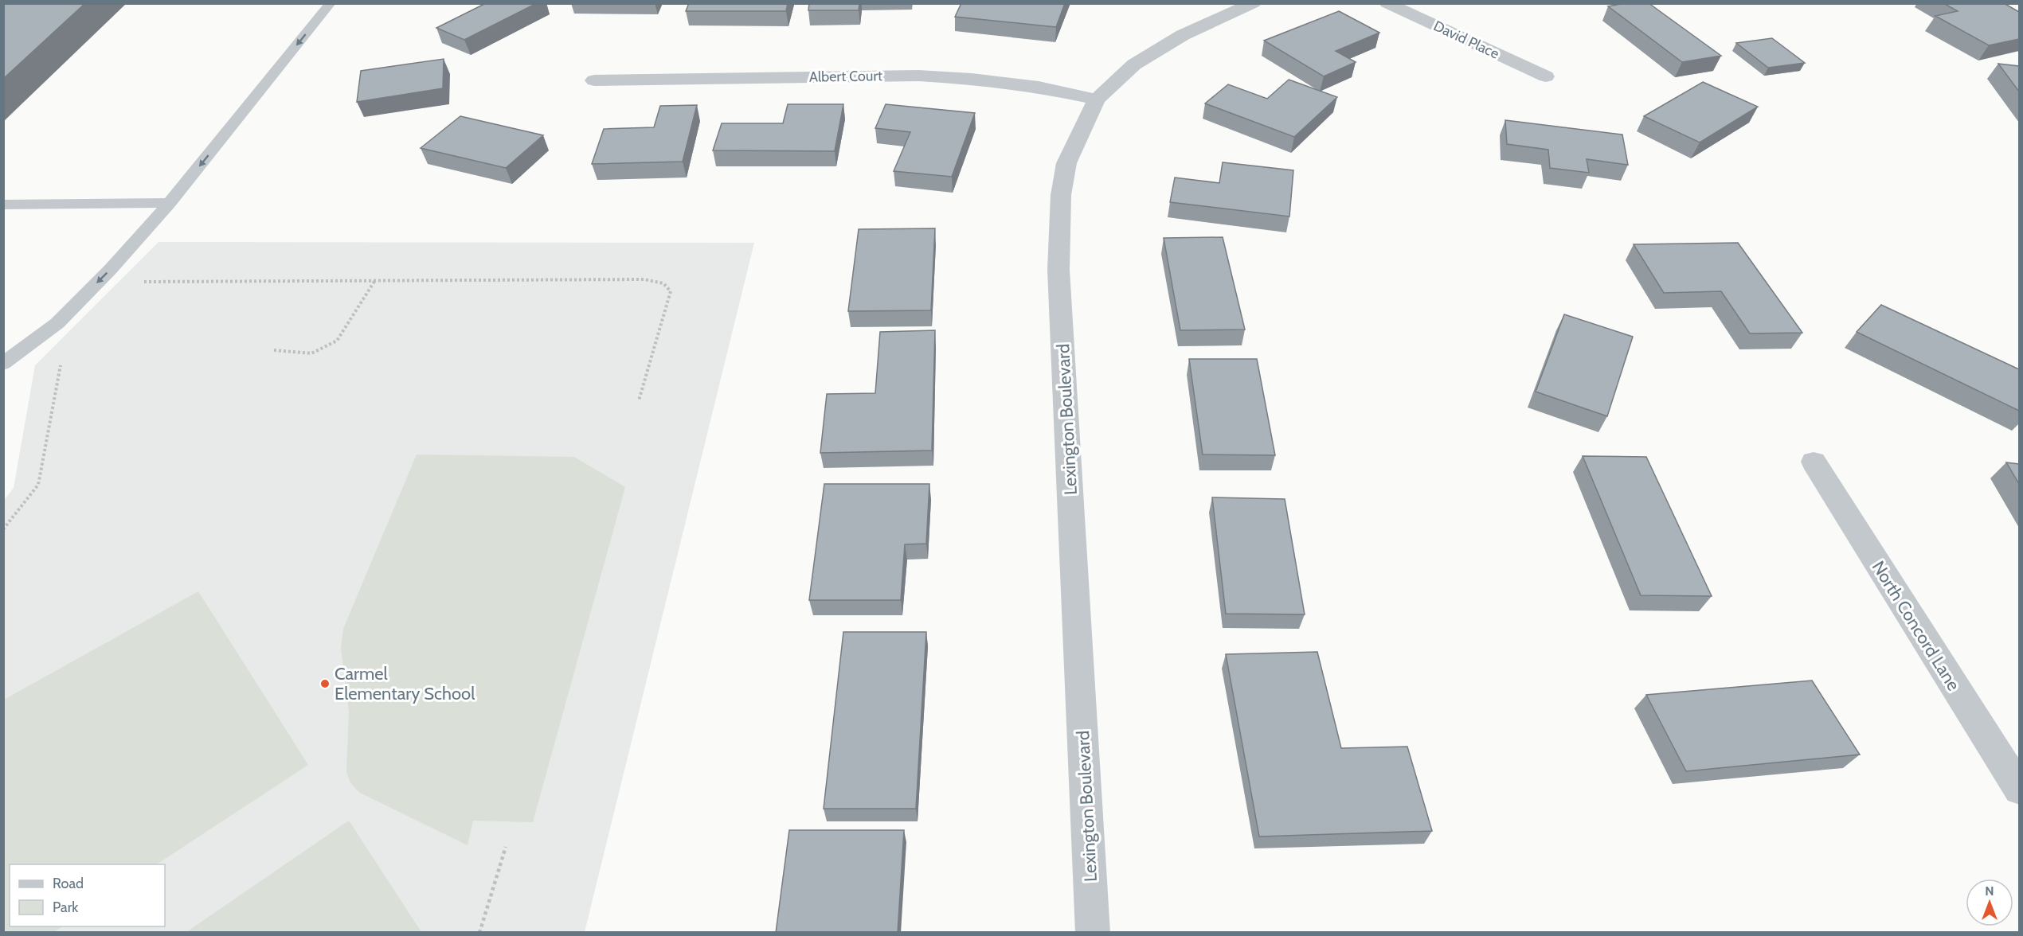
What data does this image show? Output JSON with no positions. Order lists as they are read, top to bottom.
{
  "streets": {
    "street": [
      "David Place",
      "Albert Court",
      "Lexington Boulevard",
      "North Concord Lane"
    ]
  },
  "crossings": [
    ["Albert Court", "Lexington Boulevard"]
  ],
  "places": ["Carmel Elementary School"],
  "legend": ["Road", "Park"],
  "north": "top"
}
